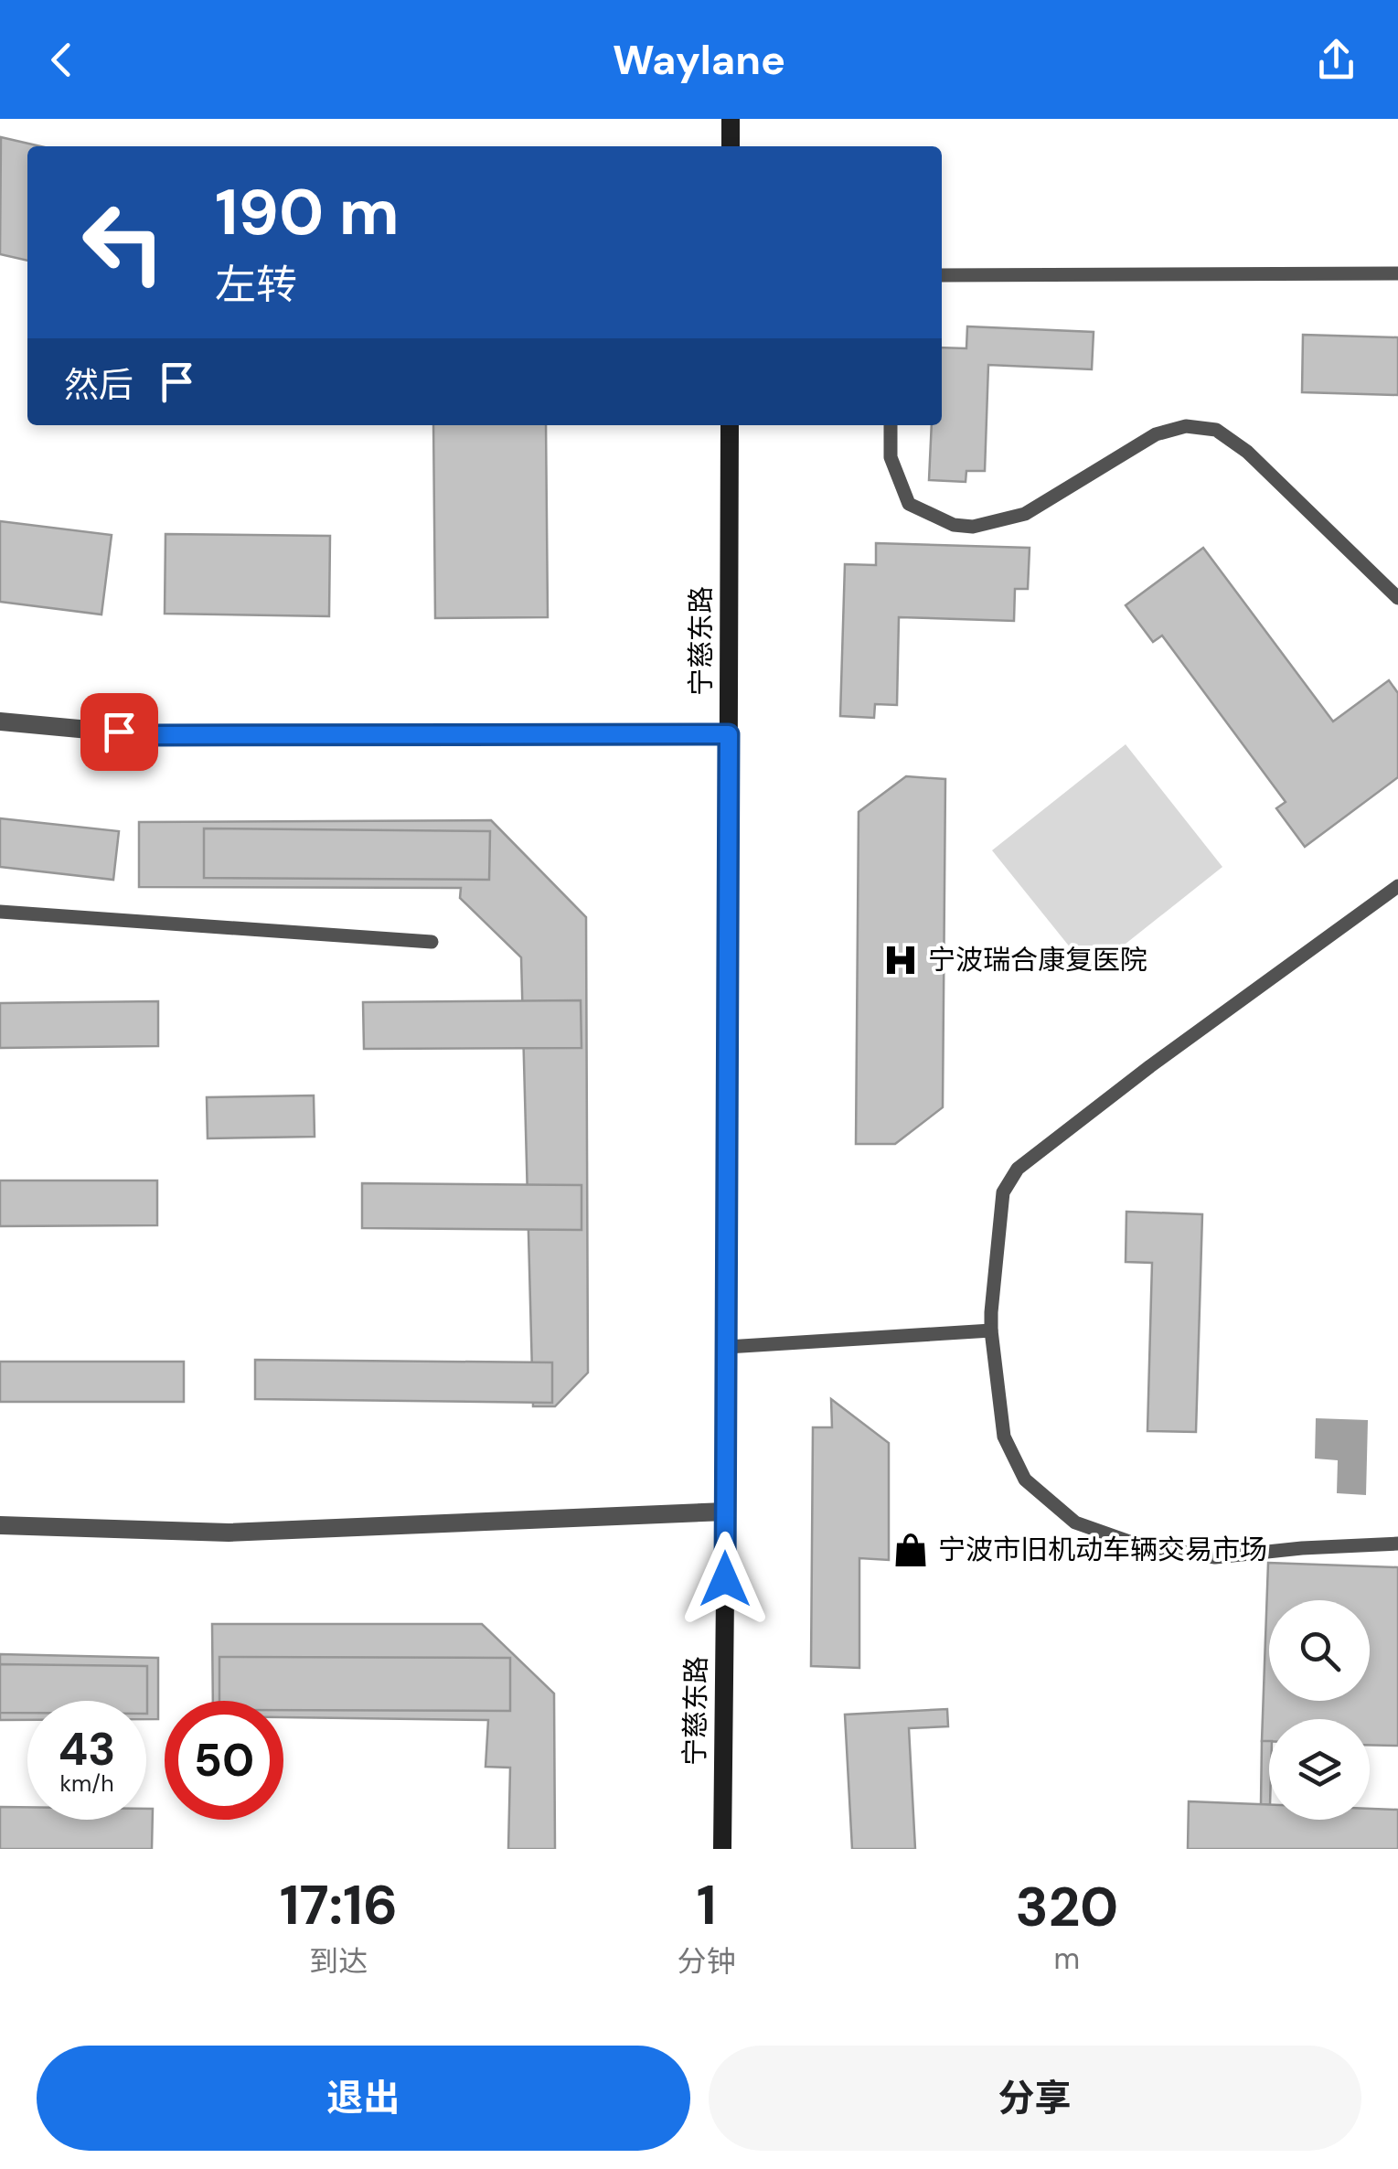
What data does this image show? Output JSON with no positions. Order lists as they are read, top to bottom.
{
  "streets": {
    "main road": ["宁慈东路"]
  },
  "places": {
    "hospital": ["宁波瑞合康复医院"],
    "shop": ["宁波市旧机动车辆交易市场"]
  },
  "page": {
    "header": "Waylane",
    "turn": ["190 m", "左转"],
    "then": "然后",
    "speed": "43 km/h",
    "limit": "50",
    "eta": [
      "17:16",
      "到达",
      "1",
      "分钟",
      "320",
      "m"
    ],
    "buttons": ["退出", "分享"]
  }
}
